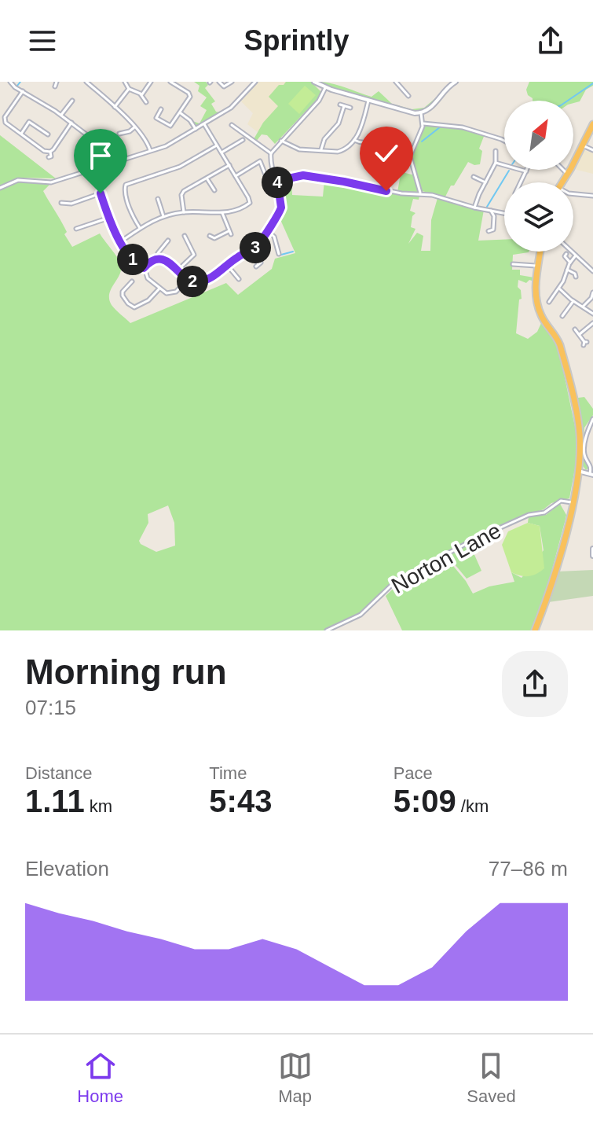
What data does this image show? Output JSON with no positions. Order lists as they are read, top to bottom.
{
  "streets": {
    "street": ["Norton Lane"]
  },
  "north": "top right",
  "page": {
    "header": "Sprintly",
    "pins": [
      "4",
      "3",
      "1",
      "2"
    ],
    "heading": ["Morning run", "07:15"],
    "stats": [
      ["Distance", "1.11 km"],
      ["Time", "5:43"],
      ["Pace", "5:09 /km"]
    ],
    "chart": ["Elevation", "77–86 m"],
    "tabs": ["Home", "Map", "Saved"]
  }
}
